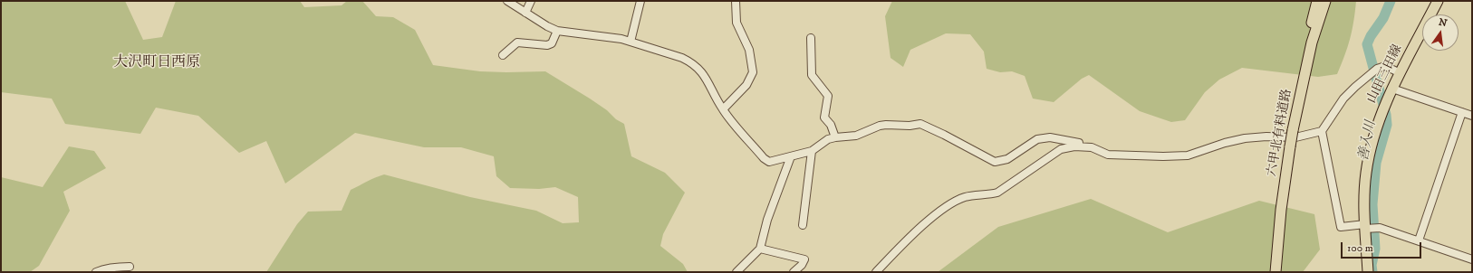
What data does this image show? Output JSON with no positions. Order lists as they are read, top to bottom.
{
  "streets": {
    "main road": ["山田三田線", "六甲北有料道路"]
  },
  "districts": ["大沢町日西原"],
  "water": ["善入川"],
  "scale_bar": "100 m",
  "north": "top"
}
